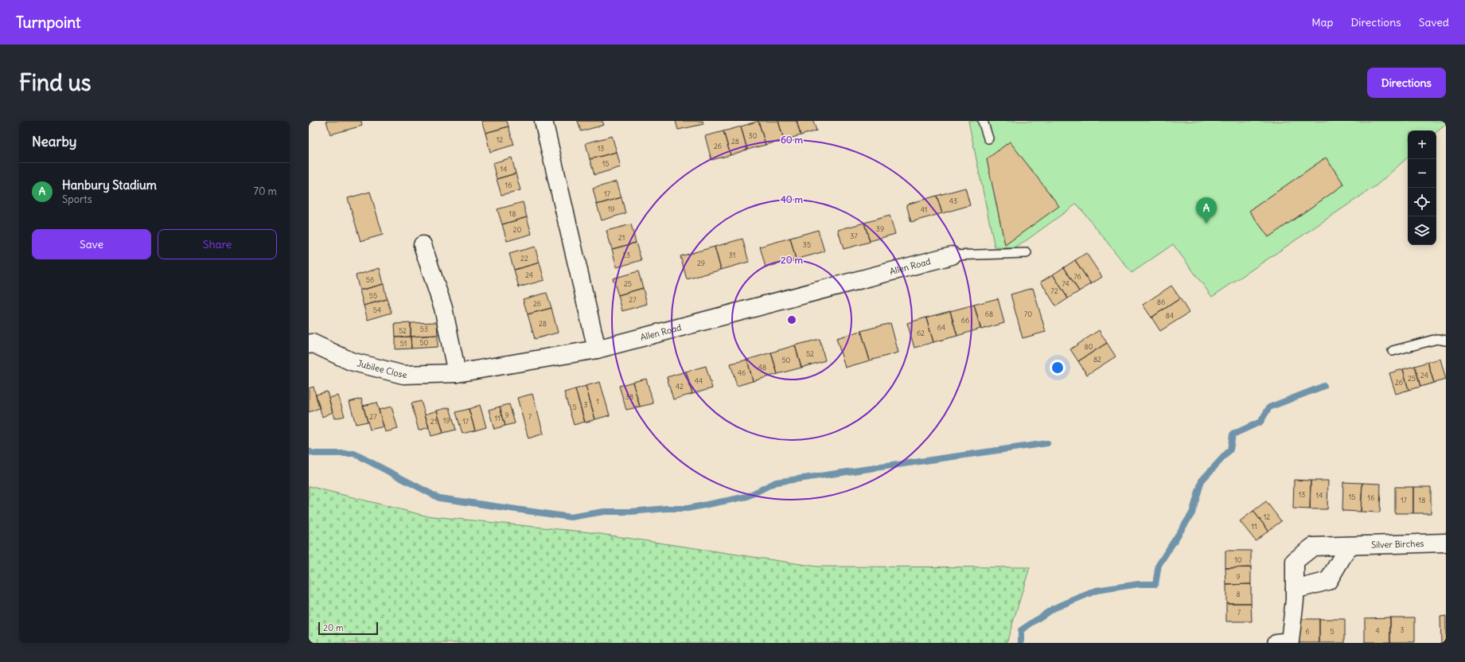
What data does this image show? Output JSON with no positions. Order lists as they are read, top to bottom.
{
  "streets": {
    "street": ["Allen Road", "Jubilee Close", "Silver Birches"]
  },
  "crossings": [
    ["Allen Road", "Jubilee Close"]
  ],
  "house_numbers": [
    "30",
    "12",
    "28",
    "26",
    "13",
    "15",
    "14",
    "16",
    "17",
    "43",
    "19",
    "41",
    "18",
    "39",
    "20",
    "37",
    "21",
    "35",
    "23",
    "31",
    "22",
    "29",
    "24",
    "76",
    "56",
    "25",
    "74",
    "72",
    "55",
    "27",
    "86",
    "26",
    "54",
    "68",
    "70",
    "84",
    "66",
    "28",
    "64",
    "53",
    "52",
    "62",
    "50",
    "51",
    "80",
    "52",
    "82",
    "50",
    "48",
    "46",
    "24",
    "25",
    "44",
    "26",
    "42",
    "38",
    "1",
    "3",
    "5",
    "9",
    "27",
    "7",
    "11",
    "19",
    "21",
    "17",
    "13",
    "14",
    "15",
    "16",
    "17",
    "18",
    "12",
    "11",
    "10",
    "9",
    "8",
    "7",
    "3",
    "4",
    "6",
    "5"
  ],
  "scale_bar": "20 m",
  "page": {
    "header": "Turnpoint",
    "nav": ["Map", "Directions", "Saved"],
    "buttons": [
      "Directions",
      ["Save", "Share"]
    ],
    "title": "Find us",
    "heading": "Nearby",
    "map_buttons": ["+", "−"],
    "list": [
      {
        "mark": "A",
        "name": "Hanbury Stadium",
        "note": "Sports",
        "value": "70 m"
      }
    ],
    "pins": "A",
    "scale": "20 m"
  },
  "rings": ["60 m", "40 m", "20 m"]
}
